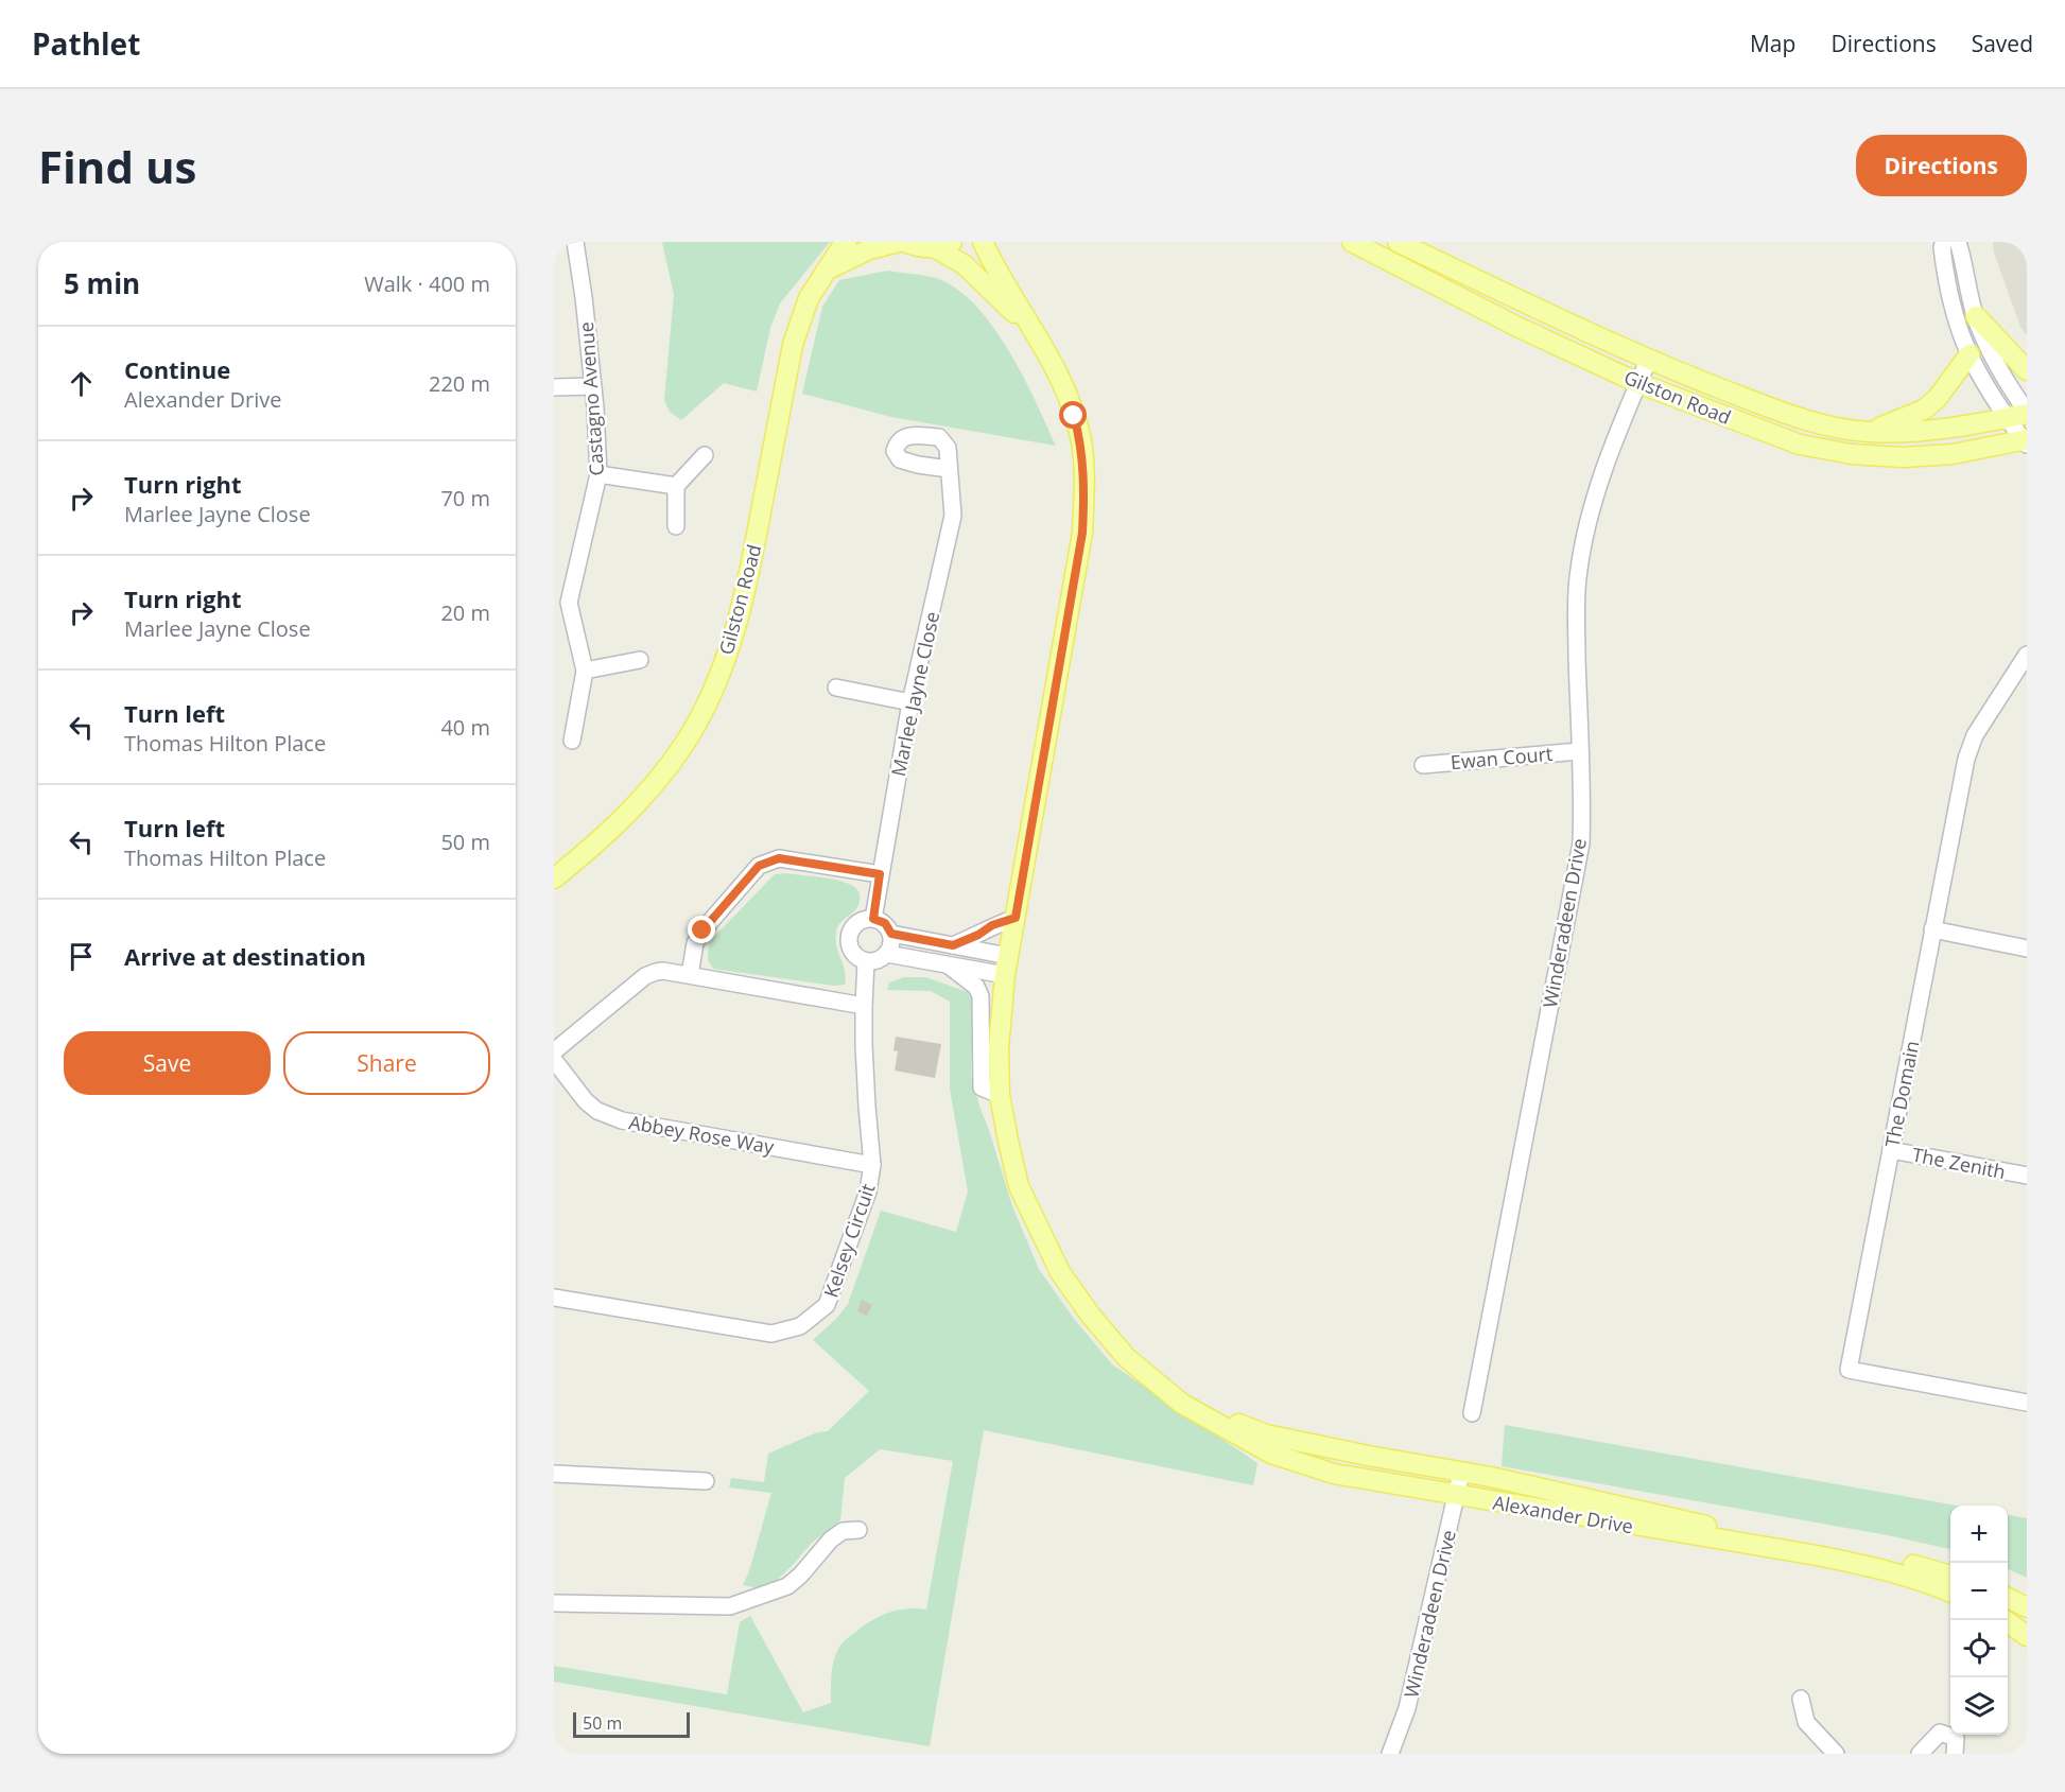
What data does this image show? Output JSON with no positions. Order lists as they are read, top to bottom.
{
  "streets": {
    "main road": ["Gilston Road", "Alexander Drive"],
    "street": [
      "Castagno Avenue",
      "Marlee Jayne Close",
      "Ewan Court",
      "Winderadeen Drive",
      "The Domain",
      "Abbey Rose Way",
      "The Zenith",
      "Kelsey Circuit"
    ]
  },
  "crossings": [
    ["Gilston Road", "Winderadeen Drive"],
    ["Marlee Jayne Close", "Kelsey Circuit"],
    ["Ewan Court", "Winderadeen Drive"],
    ["Winderadeen Drive", "Alexander Drive"],
    ["The Domain", "The Zenith"],
    ["Abbey Rose Way", "Kelsey Circuit"]
  ],
  "scale_bar": "50 m",
  "page": {
    "header": "Pathlet",
    "nav": ["Map", "Directions", "Saved"],
    "buttons": [
      "Directions",
      ["Save", "Share"]
    ],
    "title": "Find us",
    "heading": ["5 min", "Walk · 400 m"],
    "list": [
      ["Continue", "Alexander Drive", "220 m"],
      ["Turn right", "Marlee Jayne Close", "70 m"],
      ["Turn right", "Marlee Jayne Close", "20 m"],
      ["Turn left", "Thomas Hilton Place", "40 m"],
      ["Turn left", "Thomas Hilton Place", "50 m"],
      "Arrive at destination"
    ],
    "map_buttons": ["+", "−"],
    "scale": "50 m"
  }
}
